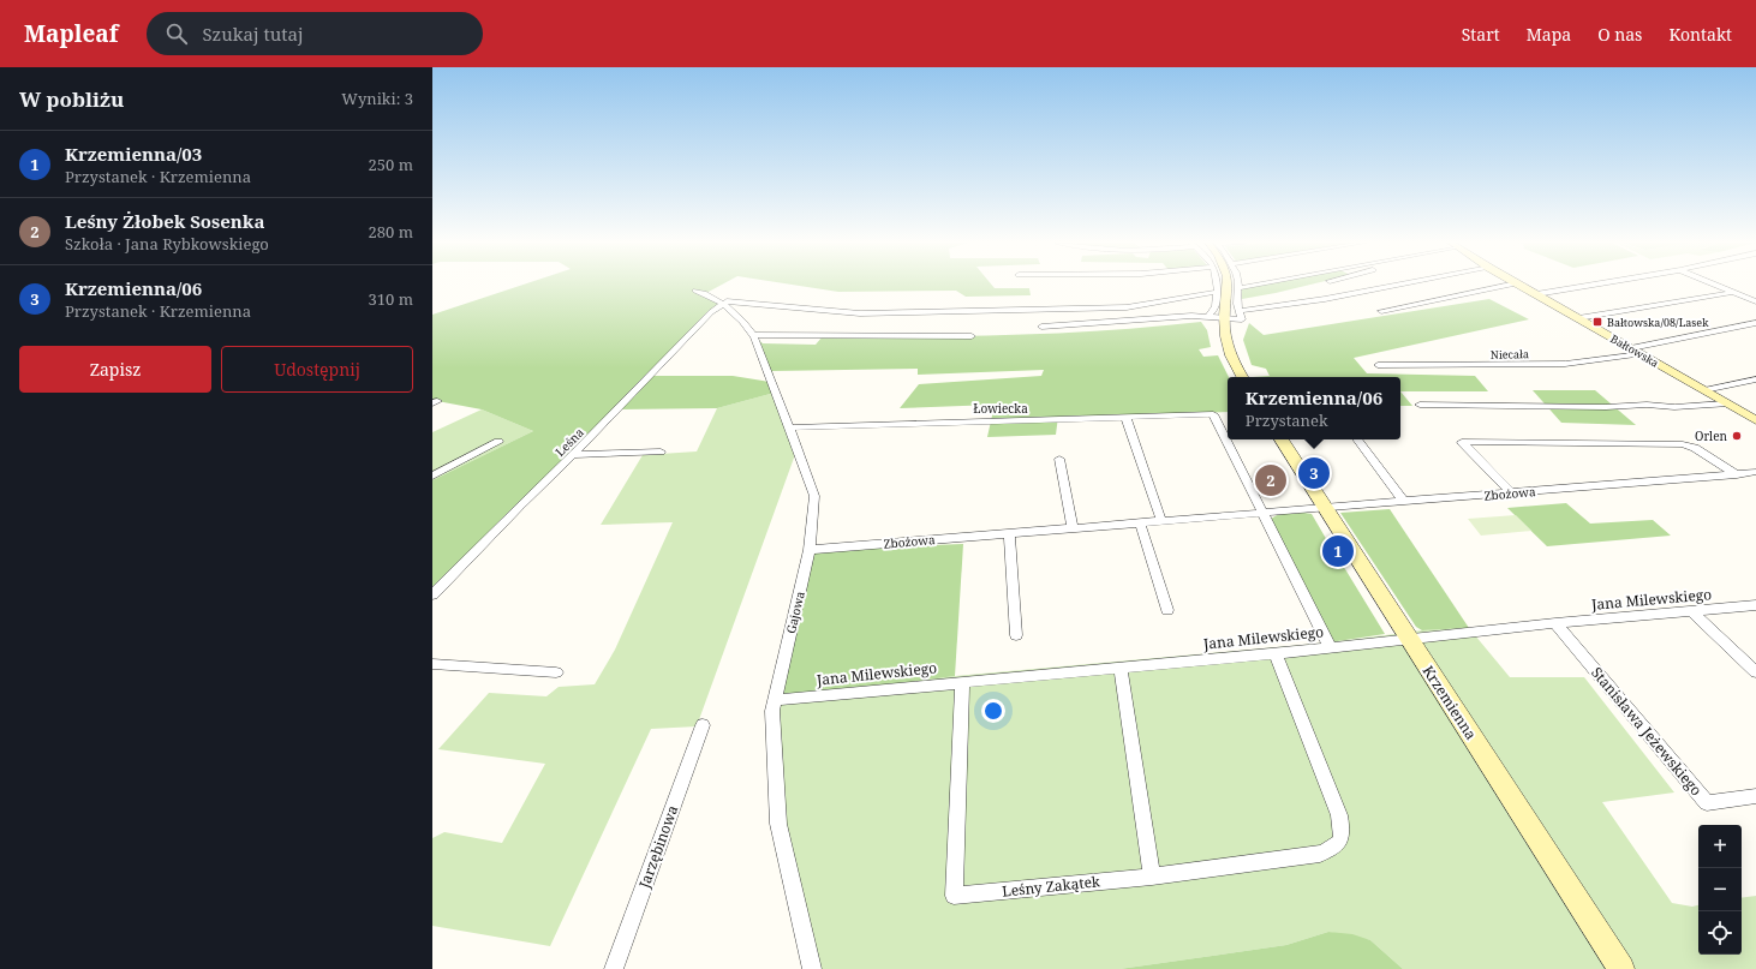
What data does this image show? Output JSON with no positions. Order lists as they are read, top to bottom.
{
  "streets": {
    "main road": ["Bałtowska", "Krzemienna"],
    "street": [
      "Niecała",
      "Łowiecka",
      "Leśna",
      "Zbożowa",
      "Jana Milewskiego",
      "Gajowa",
      "Stanisława Jeżewskiego",
      "Jarzębinowa",
      "Leśny Zakątek"
    ]
  },
  "crossings": [
    ["Bałtowska", "Niecała"],
    ["Łowiecka", "Zbożowa"],
    ["Łowiecka", "Gajowa"],
    ["Leśna", "Gajowa"],
    ["Zbożowa", "Gajowa"],
    ["Zbożowa", "Krzemienna"],
    ["Jana Milewskiego", "Gajowa"],
    ["Jana Milewskiego", "Krzemienna"],
    ["Jana Milewskiego", "Stanisława Jeżewskiego"],
    ["Jana Milewskiego", "Leśny Zakątek"]
  ],
  "places": {
    "transit": ["Bałtowska/08/Lasek"],
    "other": ["Orlen"]
  },
  "page": {
    "header": "Mapleaf",
    "search": "Szukaj tutaj",
    "nav": [
      "Start",
      "Mapa",
      "O nas",
      "Kontakt"
    ],
    "heading": ["W pobliżu", "Wyniki: 3"],
    "list": [
      {
        "mark": "1",
        "name": "Krzemienna/03",
        "note": "Przystanek · Krzemienna",
        "value": "250 m"
      },
      {
        "mark": "2",
        "name": "Leśny Żłobek Sosenka",
        "note": "Szkoła · Jana Rybkowskiego",
        "value": "280 m"
      },
      {
        "mark": "3",
        "name": "Krzemienna/06",
        "note": "Przystanek · Krzemienna",
        "value": "310 m"
      }
    ],
    "buttons": ["Zapisz", "Udostępnij"],
    "popup": ["Krzemienna/06", "Przystanek"],
    "pins": ["3", "2", "1"],
    "map_buttons": ["+", "−"]
  }
}
